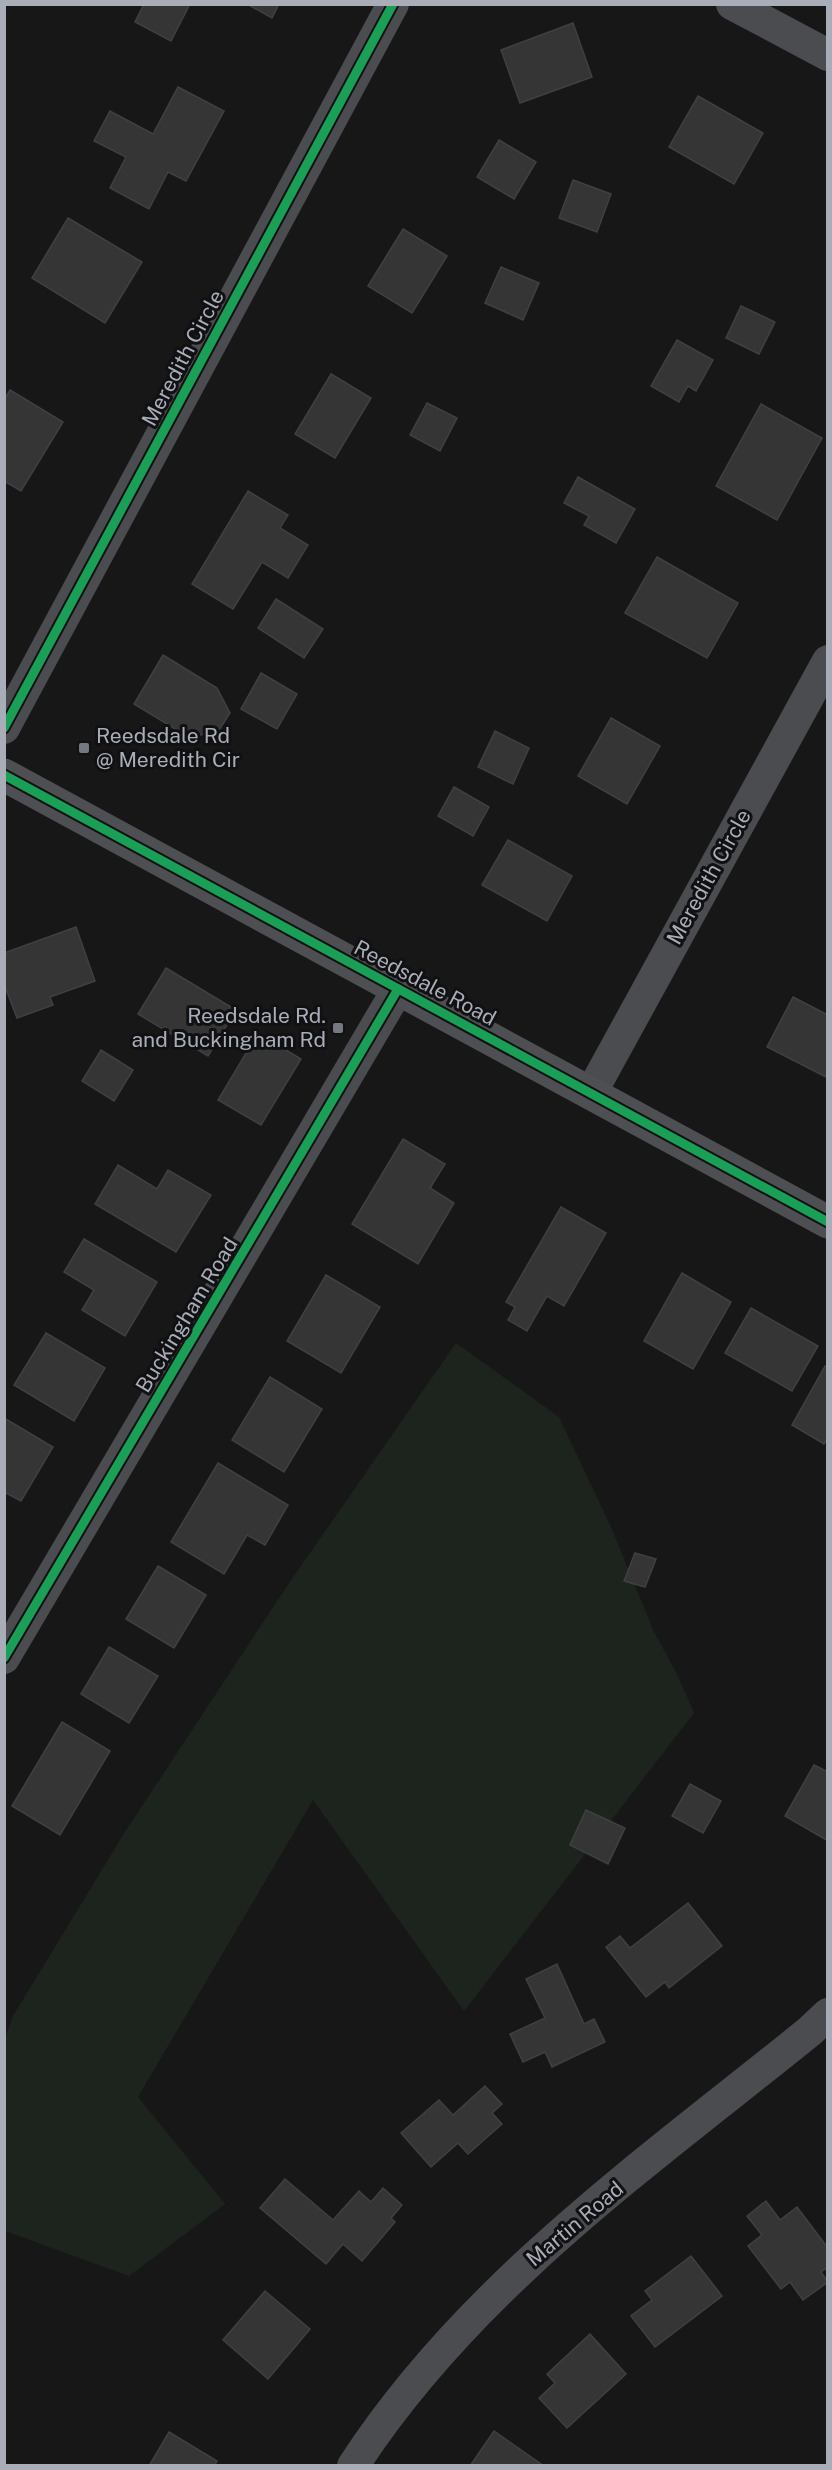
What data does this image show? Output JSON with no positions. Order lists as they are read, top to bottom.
{
  "streets": {
    "main road": ["Reedsdale Road"],
    "street": ["Meredith Circle", "Buckingham Road", "Martin Road"]
  },
  "crossings": [
    ["Meredith Circle", "Reedsdale Road"],
    ["Reedsdale Road", "Buckingham Road"]
  ],
  "places": {
    "transit": ["Reedsdale Rd @ Meredith Cir", "Reedsdale Rd. and Buckingham Rd"]
  }
}
